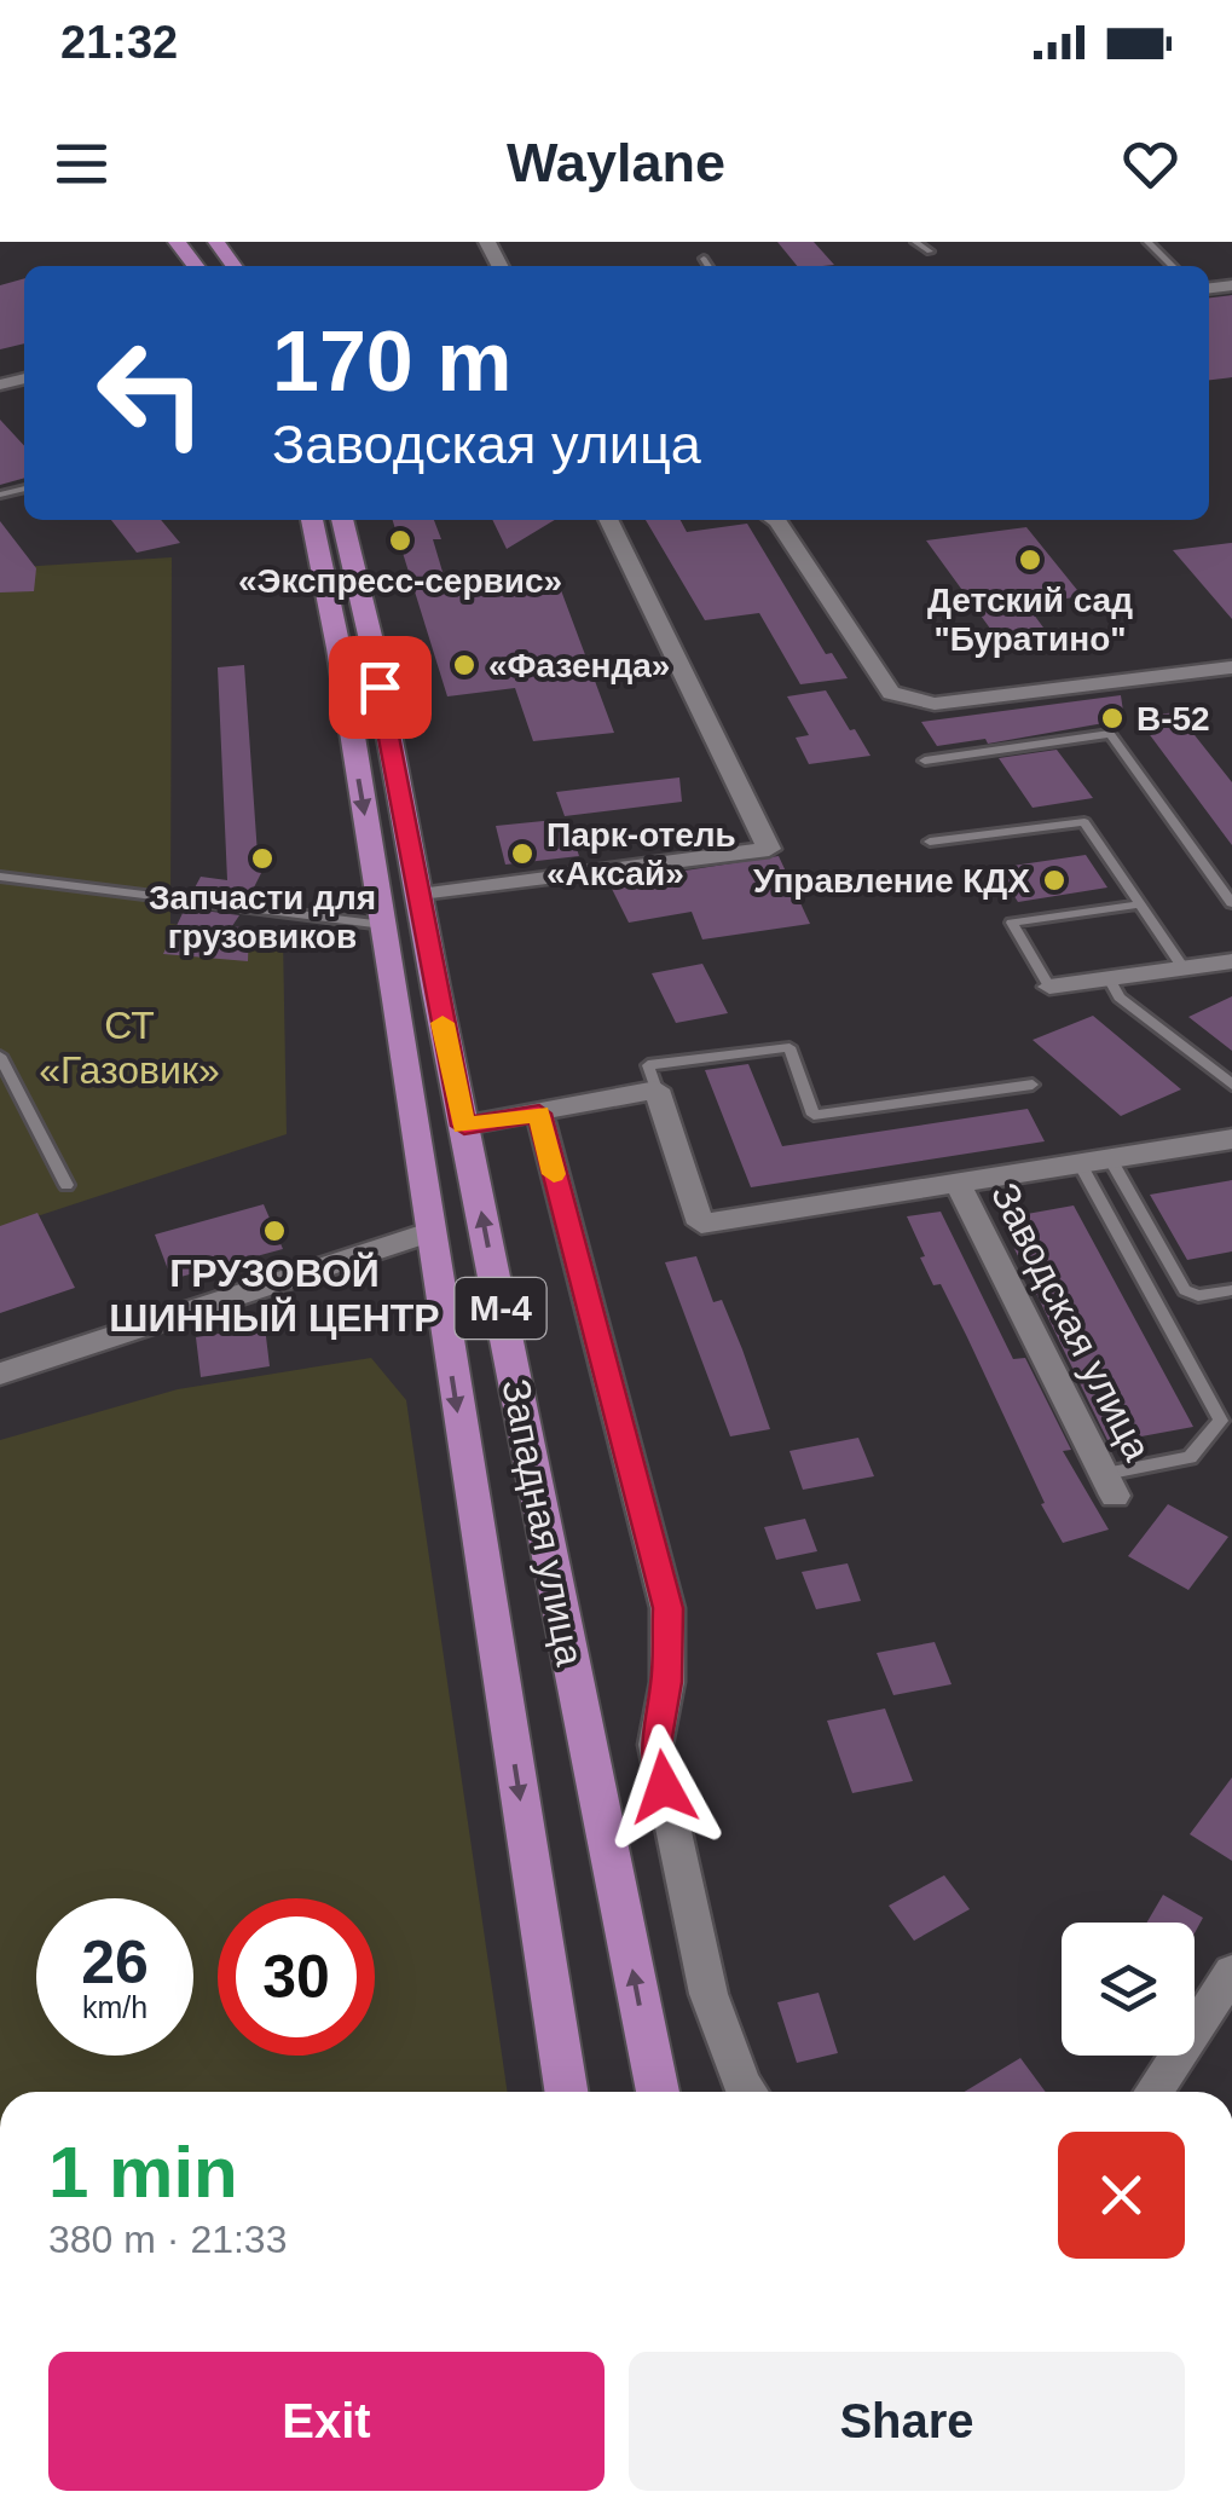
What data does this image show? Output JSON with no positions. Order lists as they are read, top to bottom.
{
  "streets": {
    "main road": ["М-4", "Западная улица"],
    "street": ["Заводская улица"]
  },
  "parks": ["СТ «Газовик»"],
  "places": [
    "«Экспресс-сервис»",
    "Детский сад \"Буратино\"",
    "«Фазенда»",
    "В-52",
    "Парк-отель «Аксай»",
    "Запчасти для грузовиков",
    "Управление КДХ",
    "ГРУЗОВОЙ ШИННЫЙ ЦЕНТР"
  ],
  "page": {
    "status": "21:32",
    "header": "Waylane",
    "turn": ["170 m", "Заводская улица"],
    "speed": "26 km/h",
    "limit": "30",
    "heading": ["1 min", "380 m · 21:33"],
    "buttons": ["Exit", "Share"]
  }
}
